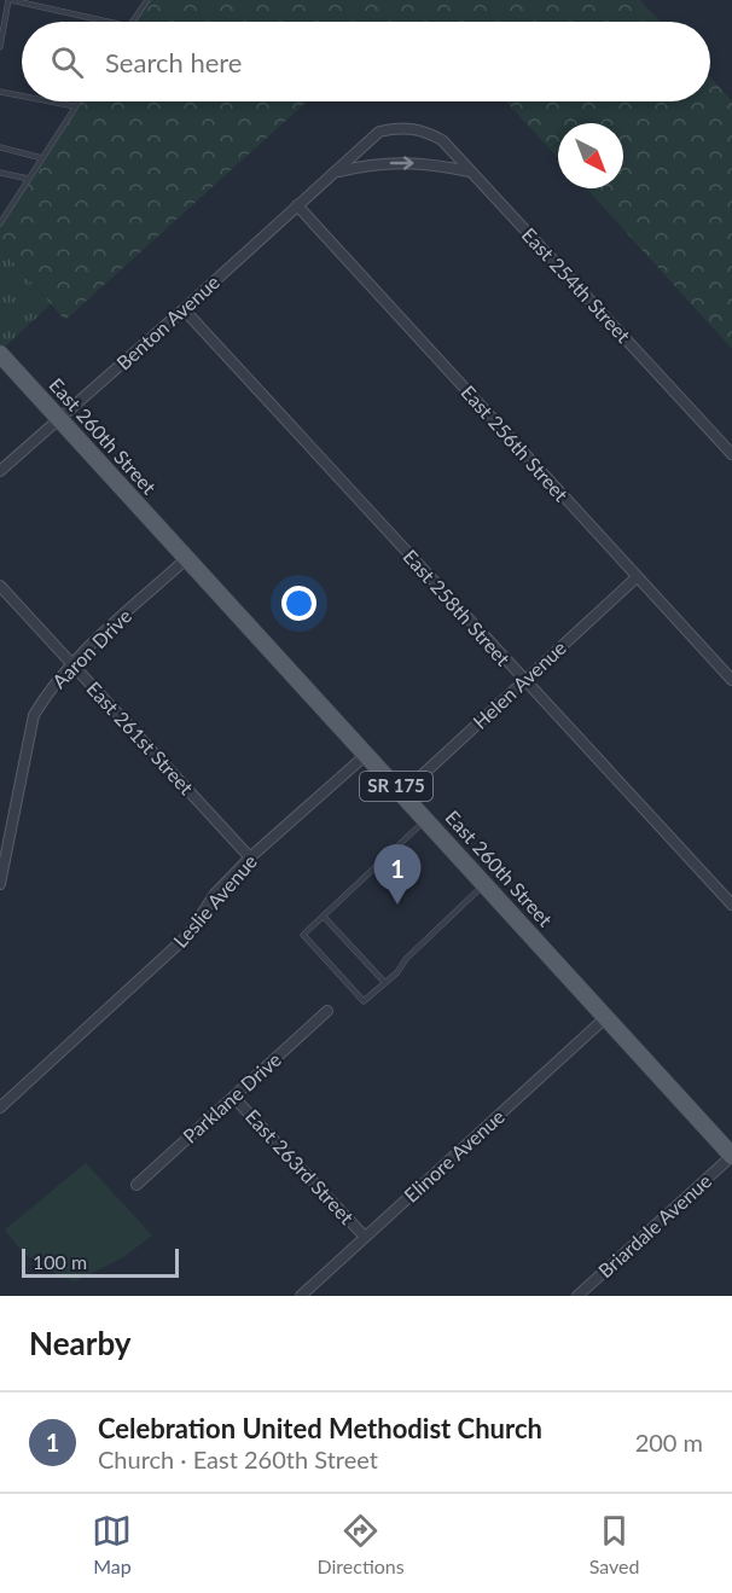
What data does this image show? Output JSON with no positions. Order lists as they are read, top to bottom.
{
  "streets": {
    "main road": ["East 260th Street", "SR 175"],
    "street": [
      "East 254th Street",
      "Benton Avenue",
      "East 256th Street",
      "East 258th Street",
      "Aaron Drive",
      "Helen Avenue",
      "East 261st Street",
      "Leslie Avenue",
      "Parklane Drive",
      "Elinore Avenue",
      "East 263rd Street",
      "Briardale Avenue"
    ]
  },
  "crossings": [
    ["East 254th Street", "Benton Avenue"],
    ["Benton Avenue", "East 260th Street"],
    ["Benton Avenue", "East 256th Street"],
    ["Benton Avenue", "East 258th Street"],
    ["East 260th Street", "Aaron Drive"],
    ["East 260th Street", "Helen Avenue"],
    ["East 260th Street", "Leslie Avenue"],
    ["East 260th Street", "Elinore Avenue"],
    ["East 260th Street", "Briardale Avenue"],
    ["East 256th Street", "Helen Avenue"],
    ["East 258th Street", "Helen Avenue"],
    ["Aaron Drive", "East 261st Street"],
    ["East 261st Street", "Leslie Avenue"],
    ["Parklane Drive", "East 263rd Street"],
    ["Elinore Avenue", "East 263rd Street"]
  ],
  "scale_bar": "100 m",
  "north": "bottom right",
  "page": {
    "search": "Search here",
    "pins": "1",
    "scale": "100 m",
    "heading": "Nearby",
    "list": [
      {
        "mark": "1",
        "name": "Celebration United Methodist Church",
        "note": "Church · East 260th Street",
        "value": "200 m"
      }
    ],
    "nav": ["Map", "Directions", "Saved"]
  }
}
